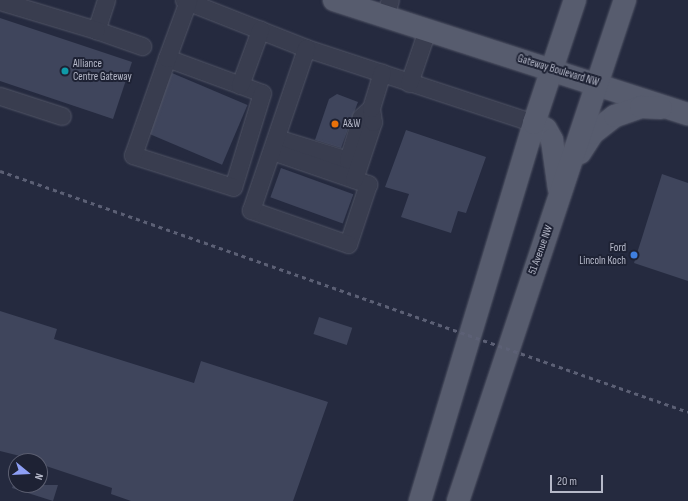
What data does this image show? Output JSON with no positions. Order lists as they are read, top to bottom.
{
  "streets": {
    "main road": ["Gateway Boulevard NW", "51 Avenue NW"]
  },
  "crossings": [
    ["Gateway Boulevard NW", "51 Avenue NW"]
  ],
  "places": ["Alliance Centre Gateway", "A&W", "Ford Lincoln Koch"],
  "scale_bar": "20 m",
  "north": "right"
}
